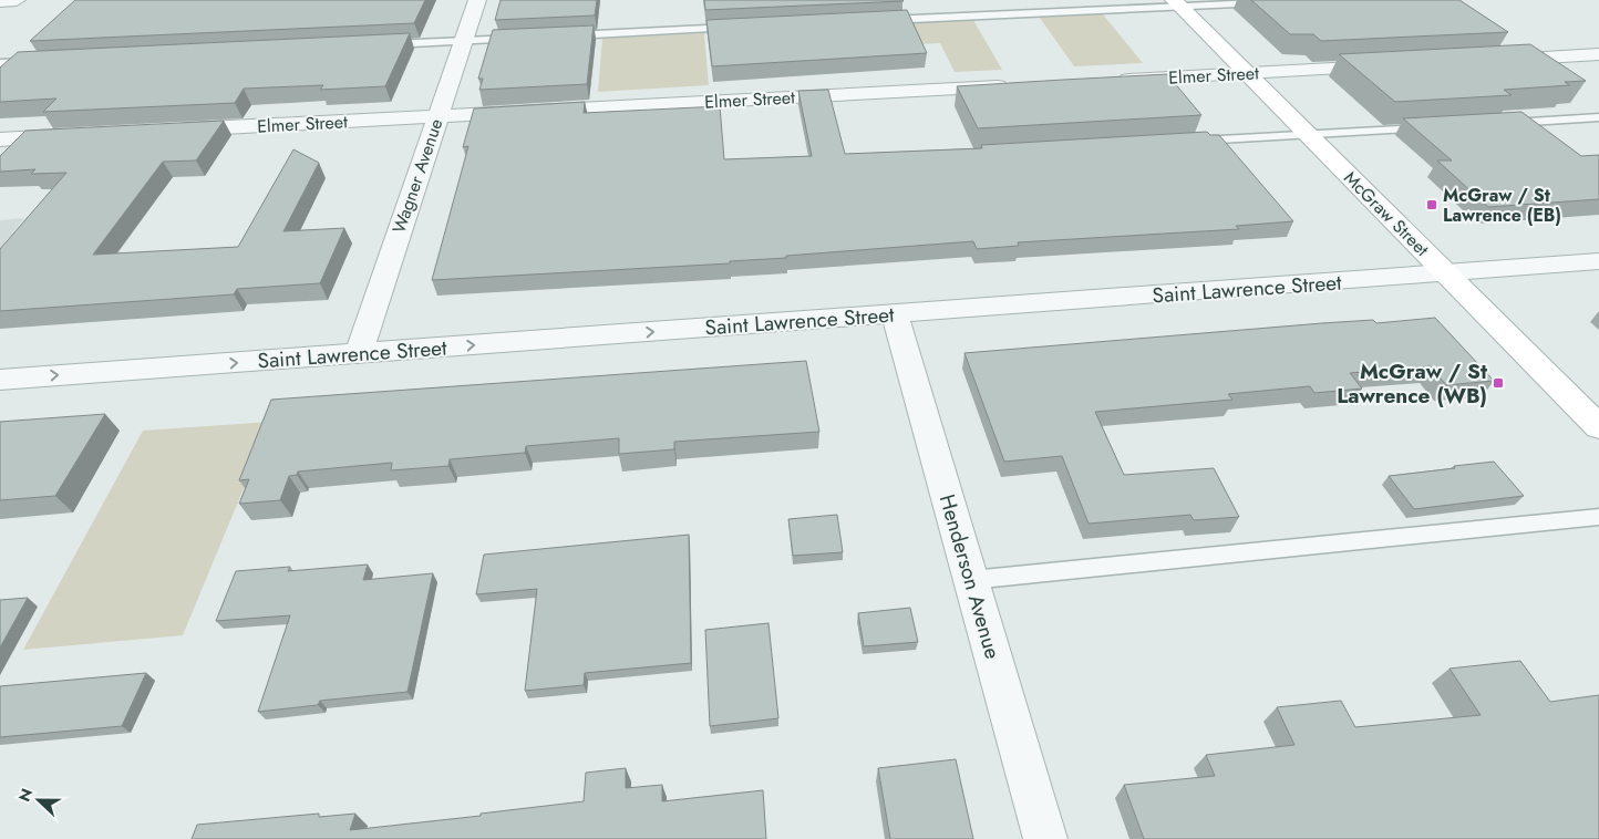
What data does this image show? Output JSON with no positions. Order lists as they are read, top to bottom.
{
  "streets": {
    "street": [
      "Elmer Street",
      "Wagner Avenue",
      "McGraw Street",
      "Saint Lawrence Street",
      "Henderson Avenue"
    ]
  },
  "crossings": [
    ["Elmer Street", "Wagner Avenue"],
    ["Elmer Street", "McGraw Street"],
    ["Wagner Avenue", "Saint Lawrence Street"],
    ["McGraw Street", "Saint Lawrence Street"],
    ["Saint Lawrence Street", "Henderson Avenue"]
  ],
  "one_way": ["Saint Lawrence Street"],
  "places": {
    "transit": ["McGraw / St Lawrence (EB)", "McGraw / St Lawrence (WB)"]
  },
  "north": "left"
}
